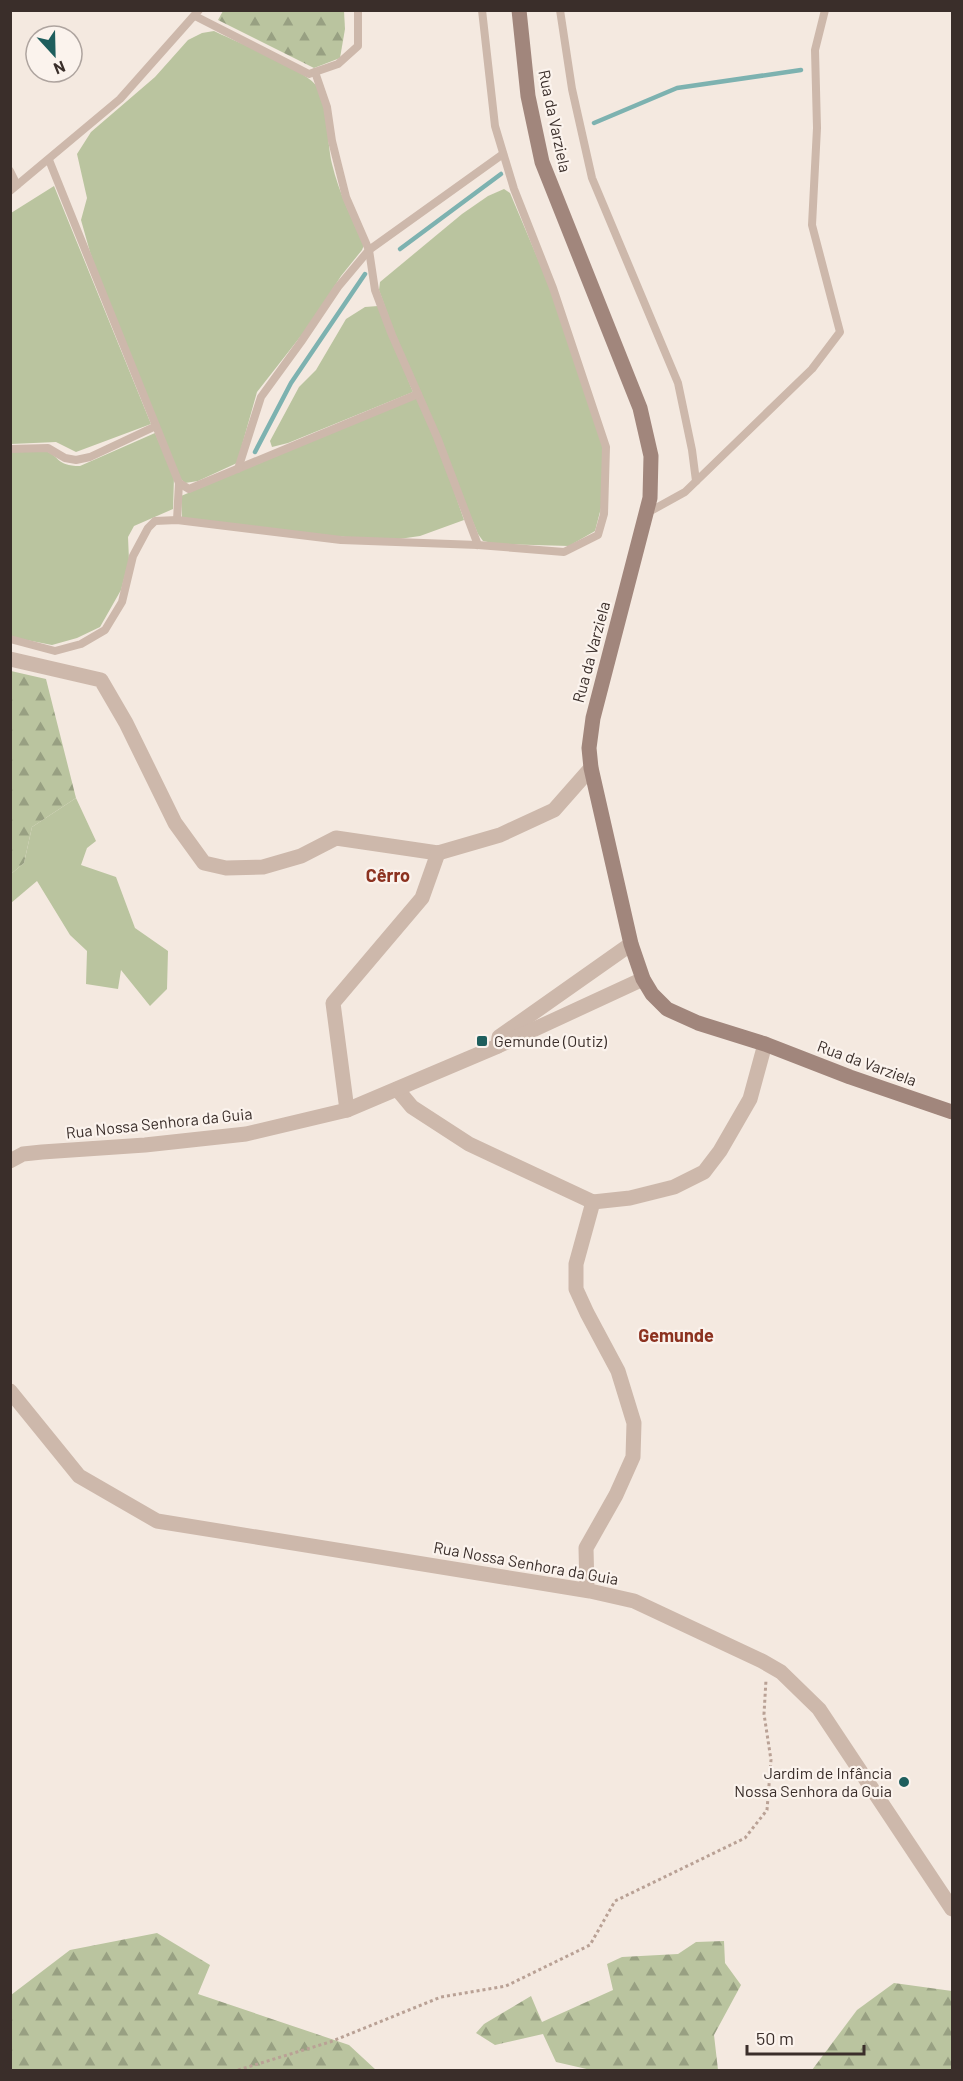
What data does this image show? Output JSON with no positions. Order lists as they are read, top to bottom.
{
  "streets": {
    "main road": ["Rua da Varziela"],
    "street": ["Rua Nossa Senhora da Guia"]
  },
  "crossings": [
    ["Rua da Varziela", "Rua Nossa Senhora da Guia"]
  ],
  "districts": ["Cêrro", "Gemunde"],
  "places": {
    "transit": ["Gemunde (Outiz)"],
    "other": ["Jardim de Infância Nossa Senhora da Guia"]
  },
  "scale_bar": "50 m",
  "north": "bottom"
}
